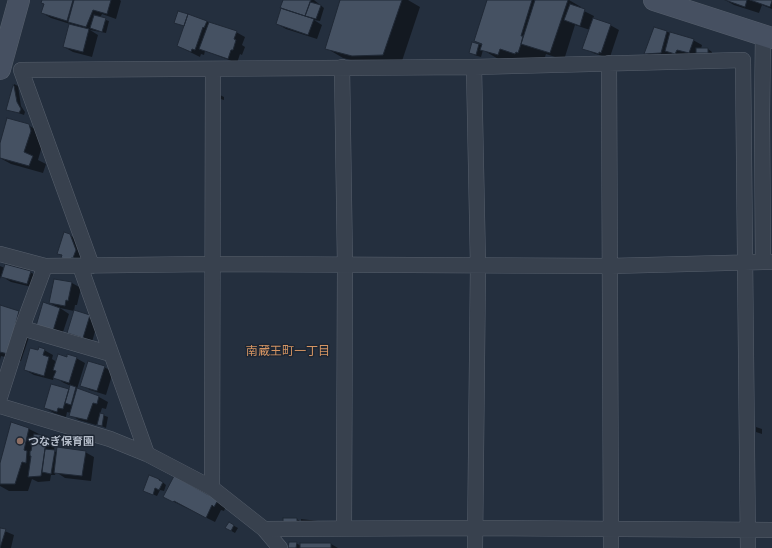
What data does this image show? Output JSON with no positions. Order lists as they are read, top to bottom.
{
  "districts": ["南蔵王町一丁目"],
  "places": ["つなぎ保育園"]
}
